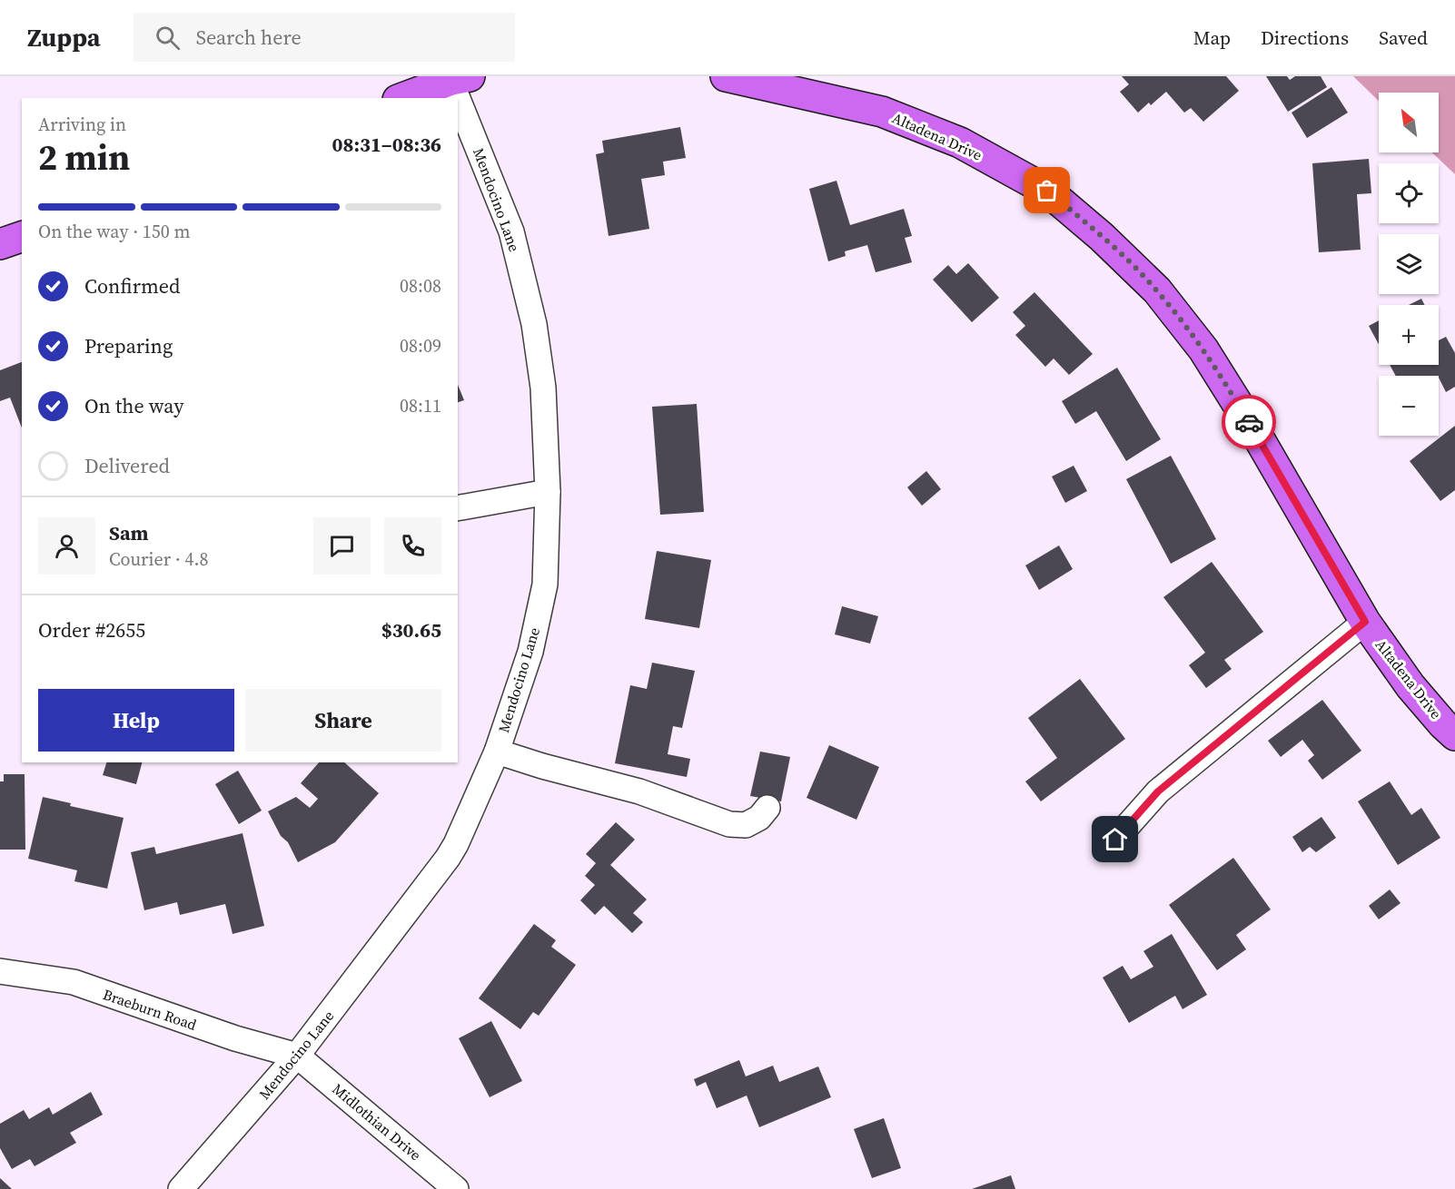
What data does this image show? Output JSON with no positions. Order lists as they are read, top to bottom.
{
  "streets": {
    "main road": ["Altadena Drive"],
    "street": ["Mendocino Lane", "Braeburn Road", "Midlothian Drive"]
  },
  "crossings": [
    ["Mendocino Lane", "Braeburn Road"],
    ["Mendocino Lane", "Midlothian Drive"],
    ["Braeburn Road", "Midlothian Drive"]
  ],
  "north": "top left",
  "page": {
    "header": "Zuppa",
    "search": "Search here",
    "nav": ["Map", "Directions", "Saved"],
    "map_buttons": ["+", "−"],
    "heading": ["2 min", "Arriving in", "08:31–08:36"],
    "panel": [
      "Sam",
      "Courier · 4.8",
      "Order #2655",
      "$30.65"
    ],
    "bar": "On the way · 150 m",
    "list": [
      ["Confirmed", "08:08"],
      ["Preparing", "08:09"],
      ["On the way", "08:11"],
      "Delivered"
    ],
    "buttons": ["Help", "Share"]
  }
}
